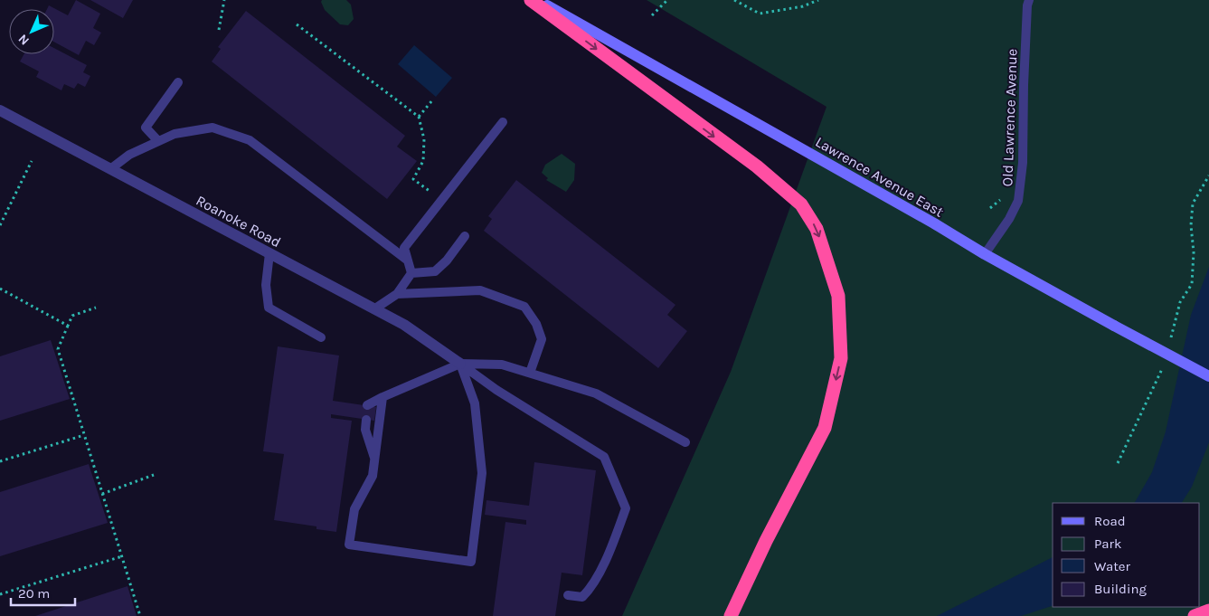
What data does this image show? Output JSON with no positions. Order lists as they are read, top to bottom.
{
  "streets": {
    "main road": ["Lawrence Avenue East"],
    "street": ["Roanoke Road"],
    "lane": ["Old Lawrence Avenue"]
  },
  "crossings": [
    ["Old Lawrence Avenue", "Lawrence Avenue East"]
  ],
  "legend": [
    "Road",
    "Park",
    "Water",
    "Building"
  ],
  "scale_bar": "20 m",
  "north": "bottom left"
}
